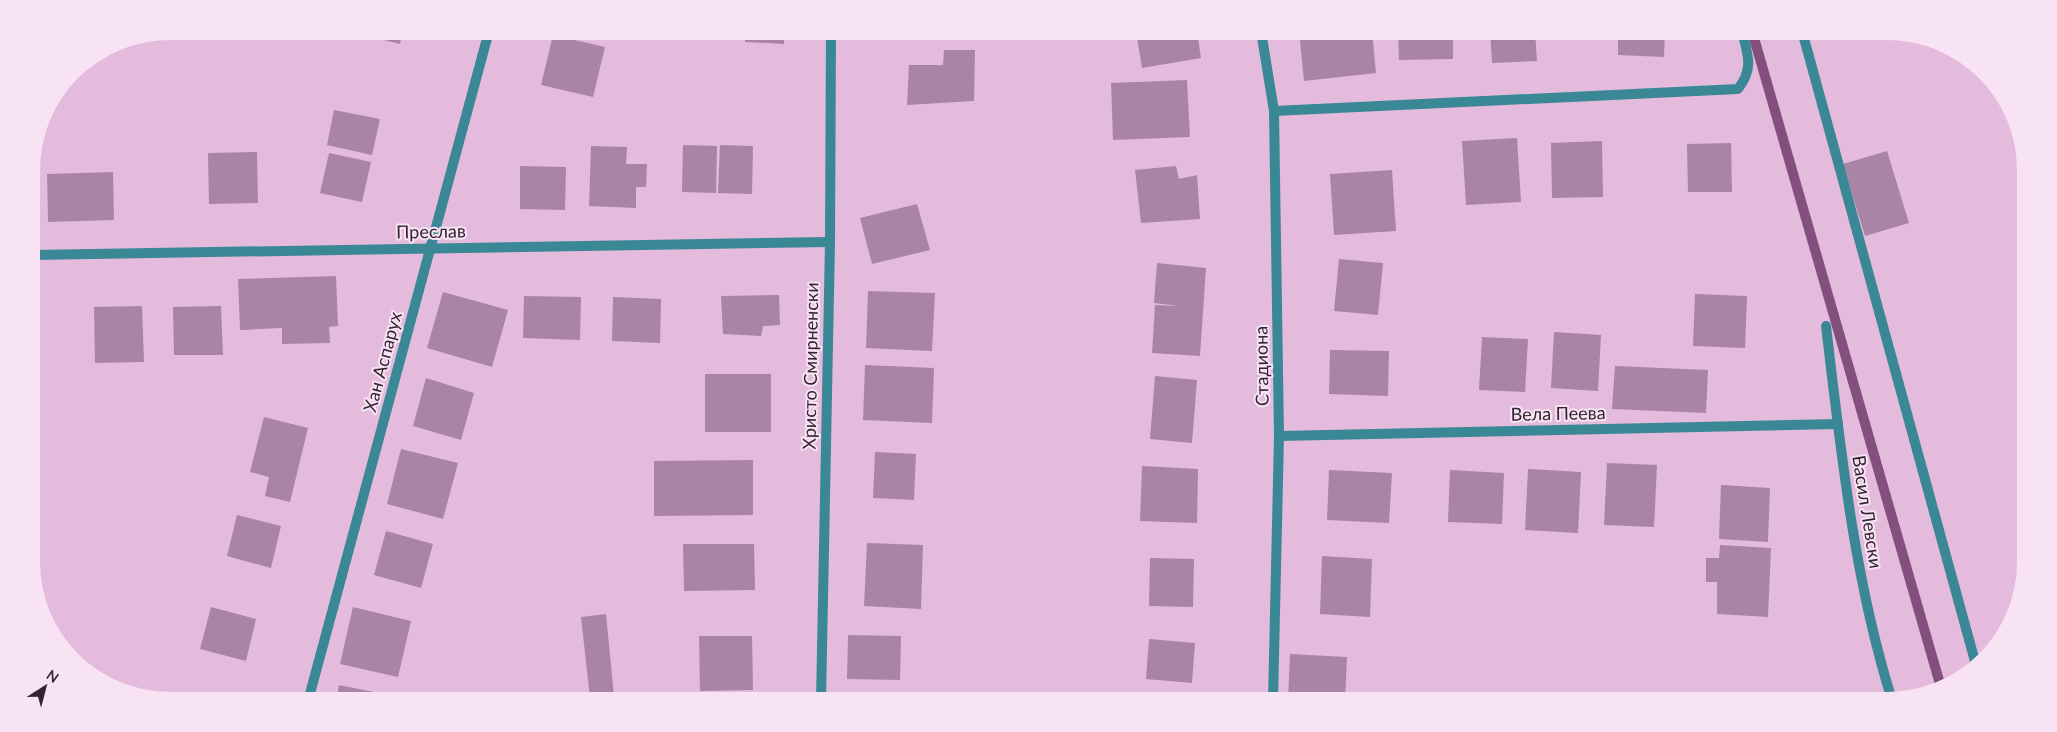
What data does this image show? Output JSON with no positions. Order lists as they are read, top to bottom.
{
  "streets": {
    "street": [
      "Преслав",
      "Хан Аспарух",
      "Христо Смирненски",
      "Стадиона",
      "Вела Пеева",
      "Васил Левски"
    ]
  },
  "crossings": [
    ["Преслав", "Хан Аспарух"],
    ["Преслав", "Христо Смирненски"],
    ["Стадиона", "Вела Пеева"],
    ["Вела Пеева", "Васил Левски"]
  ],
  "north": "top right"
}
